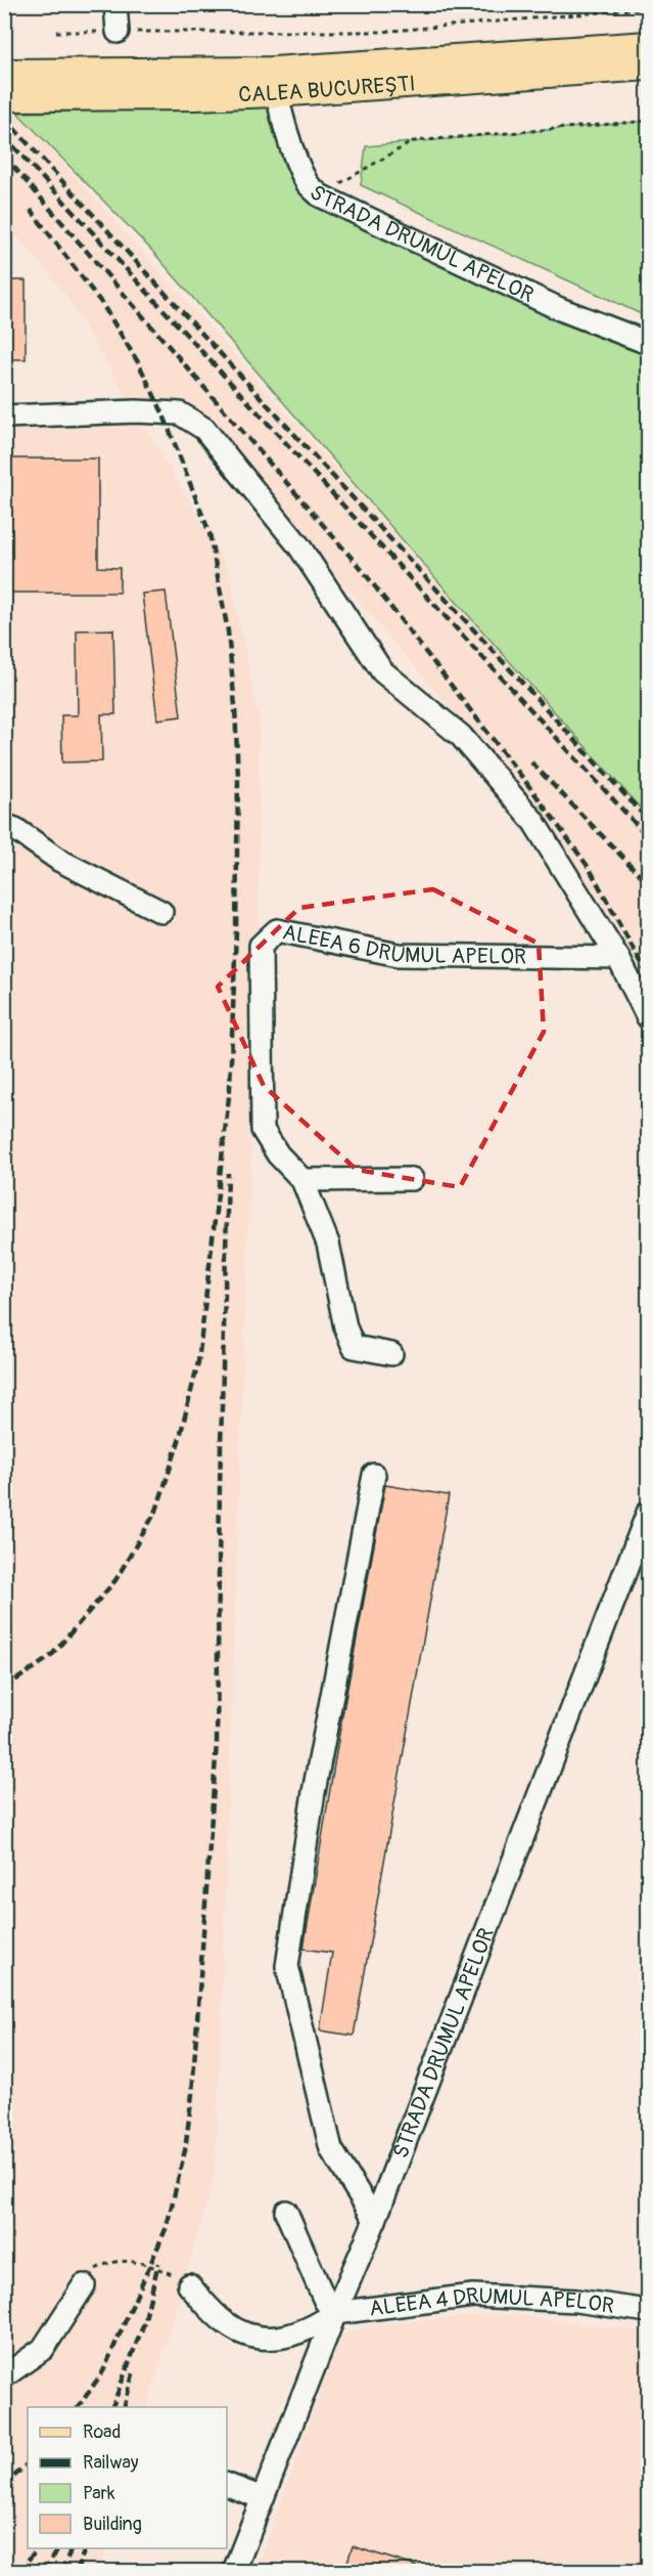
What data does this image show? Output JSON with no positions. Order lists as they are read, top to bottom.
{
  "streets": {
    "main road": ["CALEA BUCUREȘTI"],
    "street": ["STRADA DRUMUL APELOR", "ALEEA 6 DRUMUL APELOR", "ALEEA 4 DRUMUL APELOR"]
  },
  "crossings": [
    ["CALEA BUCUREȘTI", "STRADA DRUMUL APELOR"],
    ["STRADA DRUMUL APELOR", "ALEEA 4 DRUMUL APELOR"]
  ],
  "legend": [
    "Road",
    "Railway",
    "Park",
    "Building"
  ]
}
